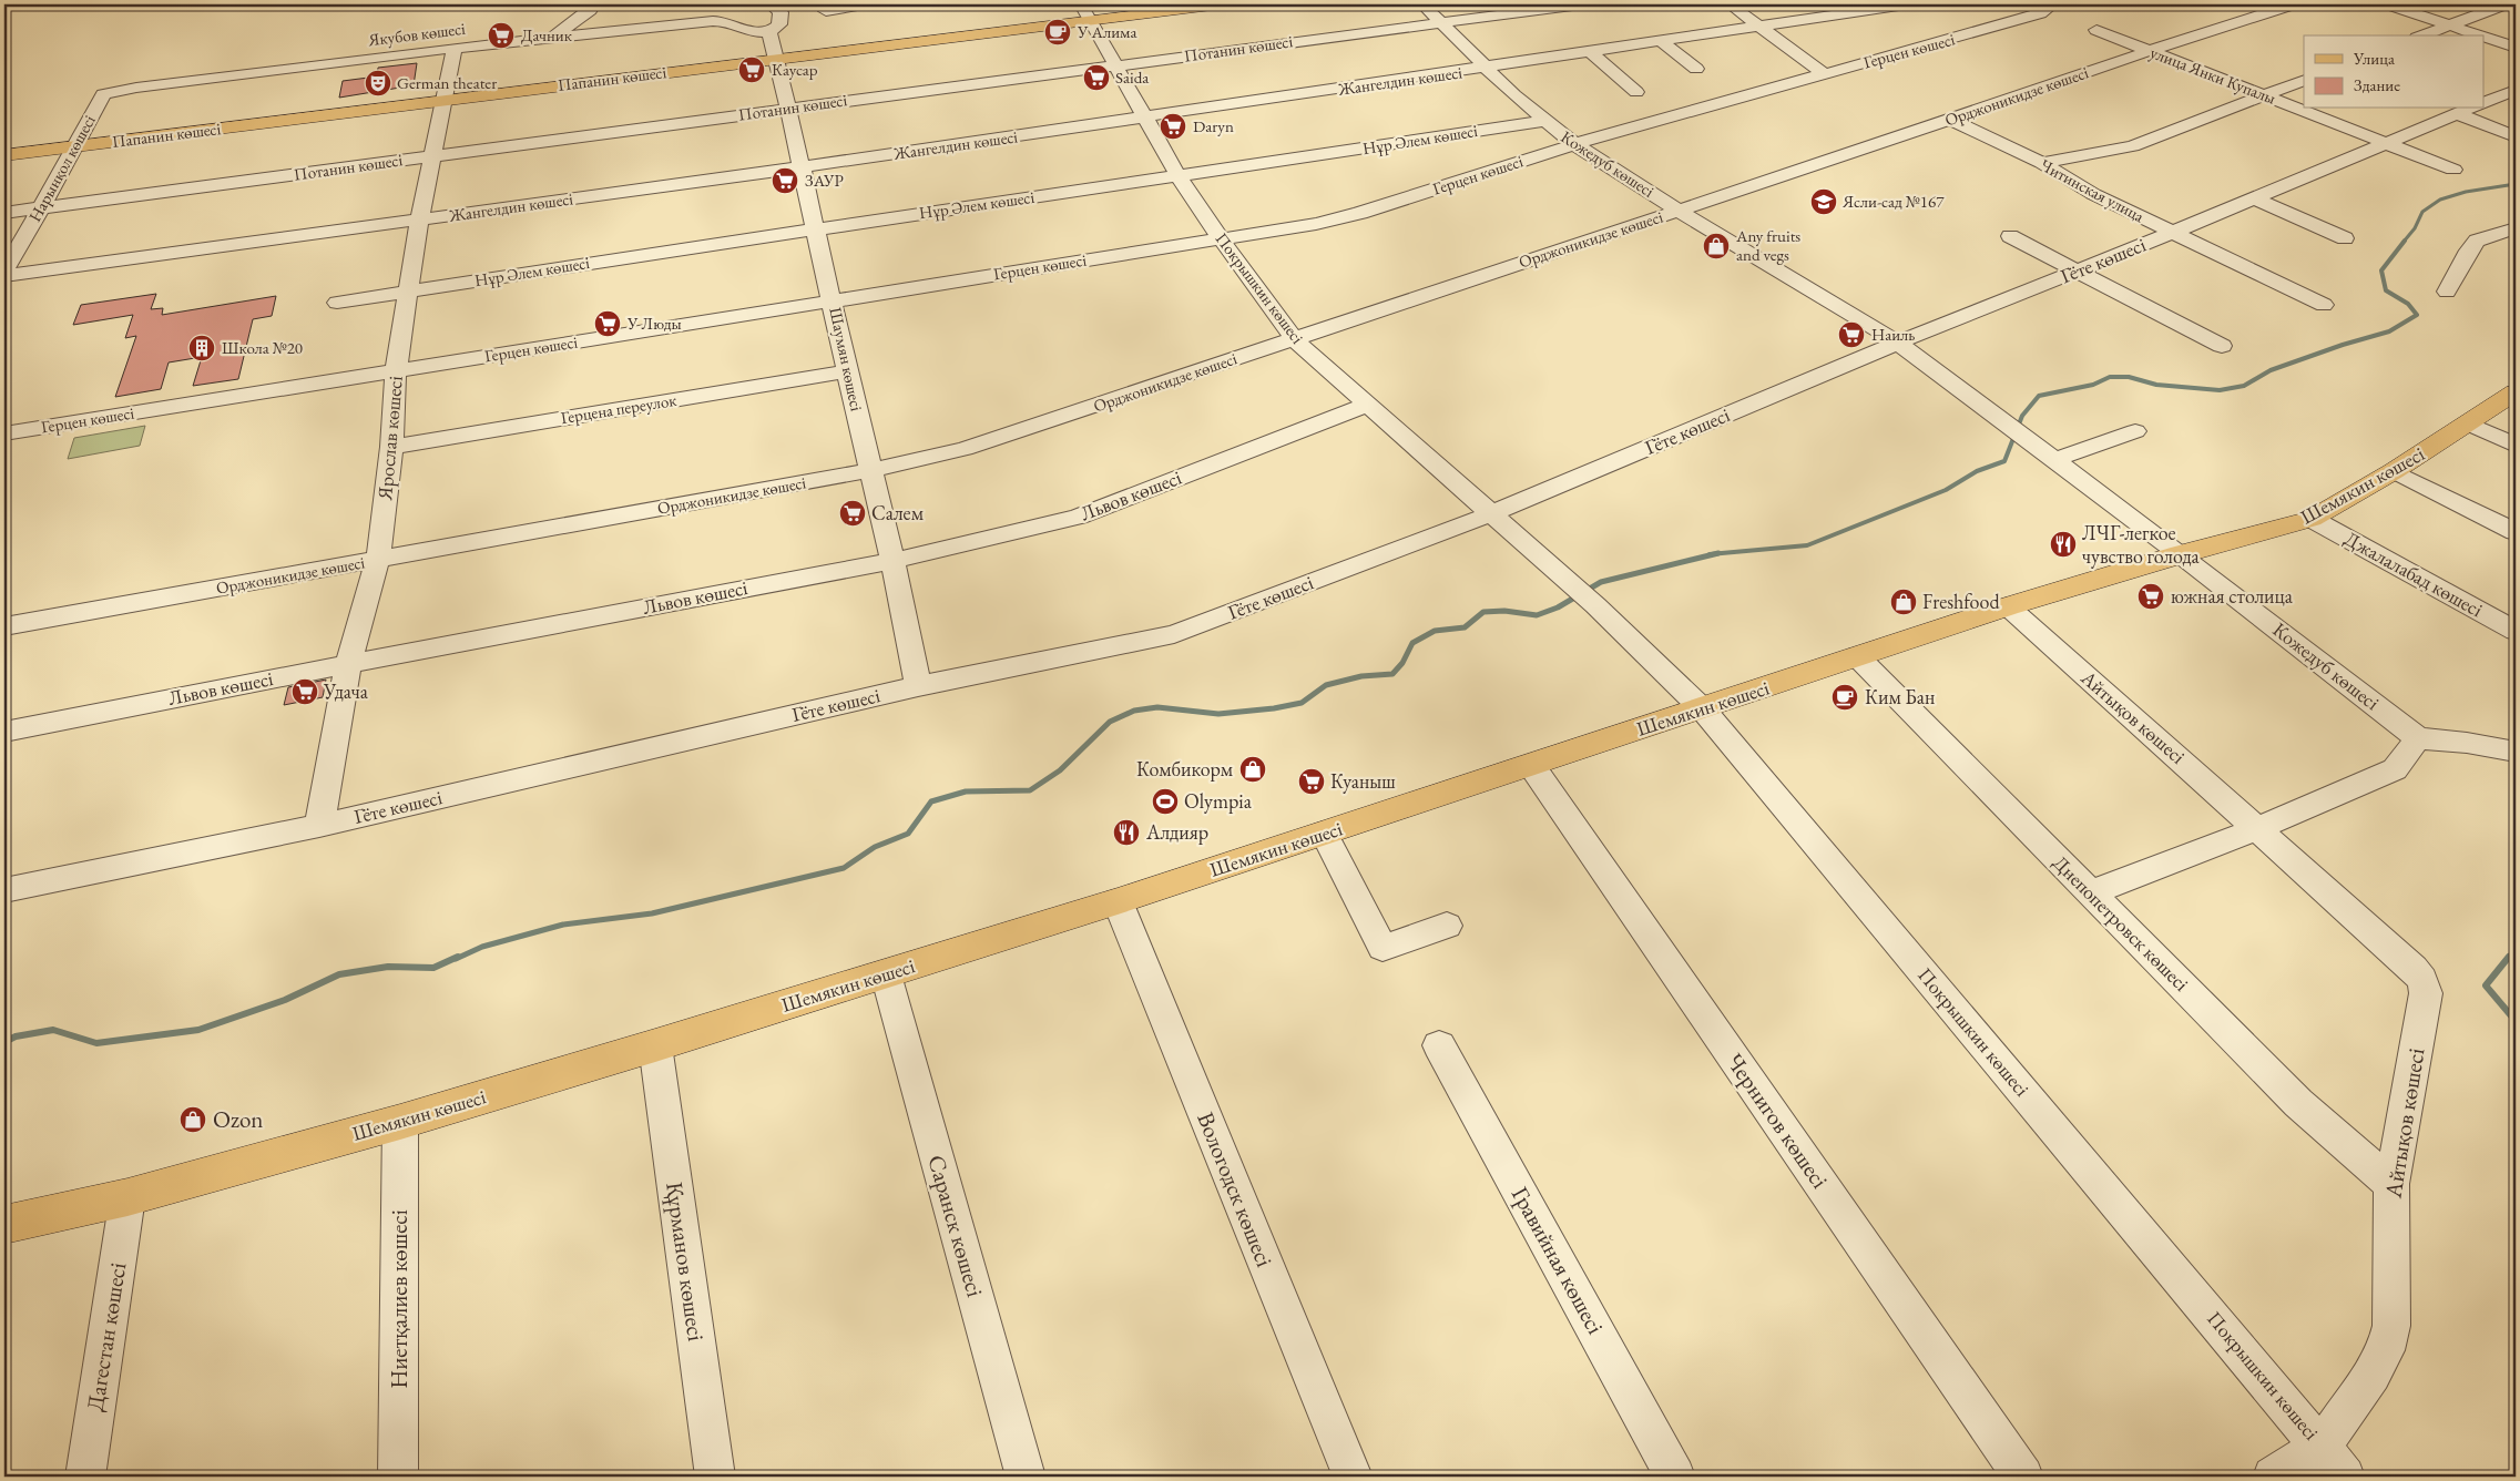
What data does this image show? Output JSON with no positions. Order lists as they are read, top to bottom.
{
  "streets": {
    "main road": ["Папанин көшесі", "Шемякин көшесі"],
    "street": [
      "Якубов көшесі",
      "Потанин көшесі",
      "Герцен көшесі",
      "улица Янки Купалы",
      "Жангелдин көшесі",
      "Орджоникидзе көшесі",
      "Нұр Әлем көшесі",
      "Кожедуб көшесі",
      "Нарынқол көшесі",
      "Читинская улица",
      "Гёте көшесі",
      "Покрышкин көшесі",
      "Шаумян көшесі",
      "Герцена переулок",
      "Ярослав көшесі",
      "Львов көшесі",
      "Джалалабад көшесі",
      "Айтықов көшесі",
      "Днепопетровск көшесі",
      "Чернигов көшесі",
      "Вологодск көшесі",
      "Саранск көшесі",
      "Гравийная көшесі",
      "Құрманов көшесі",
      "Ниетқалиев көшесі",
      "Дагестан көшесі"
    ]
  },
  "crossings": [
    ["Якубов көшесі", "Нарынқол көшесі"],
    ["Якубов көшесі", "Шаумян көшесі"],
    ["Якубов көшесі", "Ярослав көшесі"],
    ["Потанин көшесі", "Кожедуб көшесі"],
    ["Потанин көшесі", "Нарынқол көшесі"],
    ["Потанин көшесі", "Покрышкин көшесі"],
    ["Потанин көшесі", "Шаумян көшесі"],
    ["Потанин көшесі", "Ярослав көшесі"],
    ["Герцен көшесі", "Кожедуб көшесі"],
    ["Герцен көшесі", "Покрышкин көшесі"],
    ["Герцен көшесі", "Шаумян көшесі"],
    ["Герцен көшесі", "Ярослав көшесі"],
    ["улица Янки Купалы", "Орджоникидзе көшесі"],
    ["улица Янки Купалы", "Гёте көшесі"],
    ["Папанин көшесі", "Нарынқол көшесі"],
    ["Папанин көшесі", "Покрышкин көшесі"],
    ["Папанин көшесі", "Шаумян көшесі"],
    ["Папанин көшесі", "Ярослав көшесі"],
    ["Жангелдин көшесі", "Кожедуб көшесі"],
    ["Жангелдин көшесі", "Покрышкин көшесі"],
    ["Жангелдин көшесі", "Шаумян көшесі"],
    ["Жангелдин көшесі", "Ярослав көшесі"],
    ["Орджоникидзе көшесі", "Кожедуб көшесі"],
    ["Орджоникидзе көшесі", "Читинская улица"],
    ["Орджоникидзе көшесі", "Покрышкин көшесі"],
    ["Орджоникидзе көшесі", "Шаумян көшесі"],
    ["Орджоникидзе көшесі", "Ярослав көшесі"],
    ["Нұр Әлем көшесі", "Кожедуб көшесі"],
    ["Нұр Әлем көшесі", "Покрышкин көшесі"],
    ["Нұр Әлем көшесі", "Шаумян көшесі"],
    ["Нұр Әлем көшесі", "Ярослав көшесі"],
    ["Кожедуб көшесі", "Гёте көшесі"],
    ["Кожедуб көшесі", "Шемякин көшесі"],
    ["Читинская улица", "Гёте көшесі"],
    ["Гёте көшесі", "Покрышкин көшесі"],
    ["Гёте көшесі", "Шаумян көшесі"],
    ["Гёте көшесі", "Ярослав көшесі"],
    ["Покрышкин көшесі", "Шемякин көшесі"],
    ["Покрышкин көшесі", "Львов көшесі"],
    ["Покрышкин көшесі", "Айтықов көшесі"],
    ["Шаумян көшесі", "Герцена переулок"],
    ["Шаумян көшесі", "Львов көшесі"],
    ["Герцена переулок", "Ярослав көшесі"],
    ["Ярослав көшесі", "Львов көшесі"],
    ["Шемякин көшесі", "Джалалабад көшесі"],
    ["Шемякин көшесі", "Айтықов көшесі"],
    ["Шемякин көшесі", "Днепопетровск көшесі"],
    ["Шемякин көшесі", "Чернигов көшесі"],
    ["Шемякин көшесі", "Вологодск көшесі"],
    ["Шемякин көшесі", "Саранск көшесі"],
    ["Шемякин көшесі", "Құрманов көшесі"],
    ["Шемякин көшесі", "Ниетқалиев көшесі"],
    ["Шемякин көшесі", "Дагестан көшесі"],
    ["Айтықов көшесі", "Днепопетровск көшесі"]
  ],
  "places": {
    "cafe": ["У Алима", "Ким Бан"],
    "supermarket": [
      "Дачник",
      "Каусар",
      "Saida",
      "Daryn",
      "ЗАУР",
      "У Люды",
      "Наиль",
      "Салем",
      "южная столица",
      "Удача",
      "Куаныш"
    ],
    "theatre": ["German theater"],
    "school or university": ["Ясли-сад №167"],
    "shop": [
      "Any fruits and vegs",
      "Freshfood",
      "Комбикорм",
      "Ozon"
    ],
    "building": ["Школа №20"],
    "restaurant": ["ЛЧГ-легкое чувство голода", "Алдияр"],
    "sports": ["Olympia"]
  },
  "legend": ["Улица", "Здание"]
}
